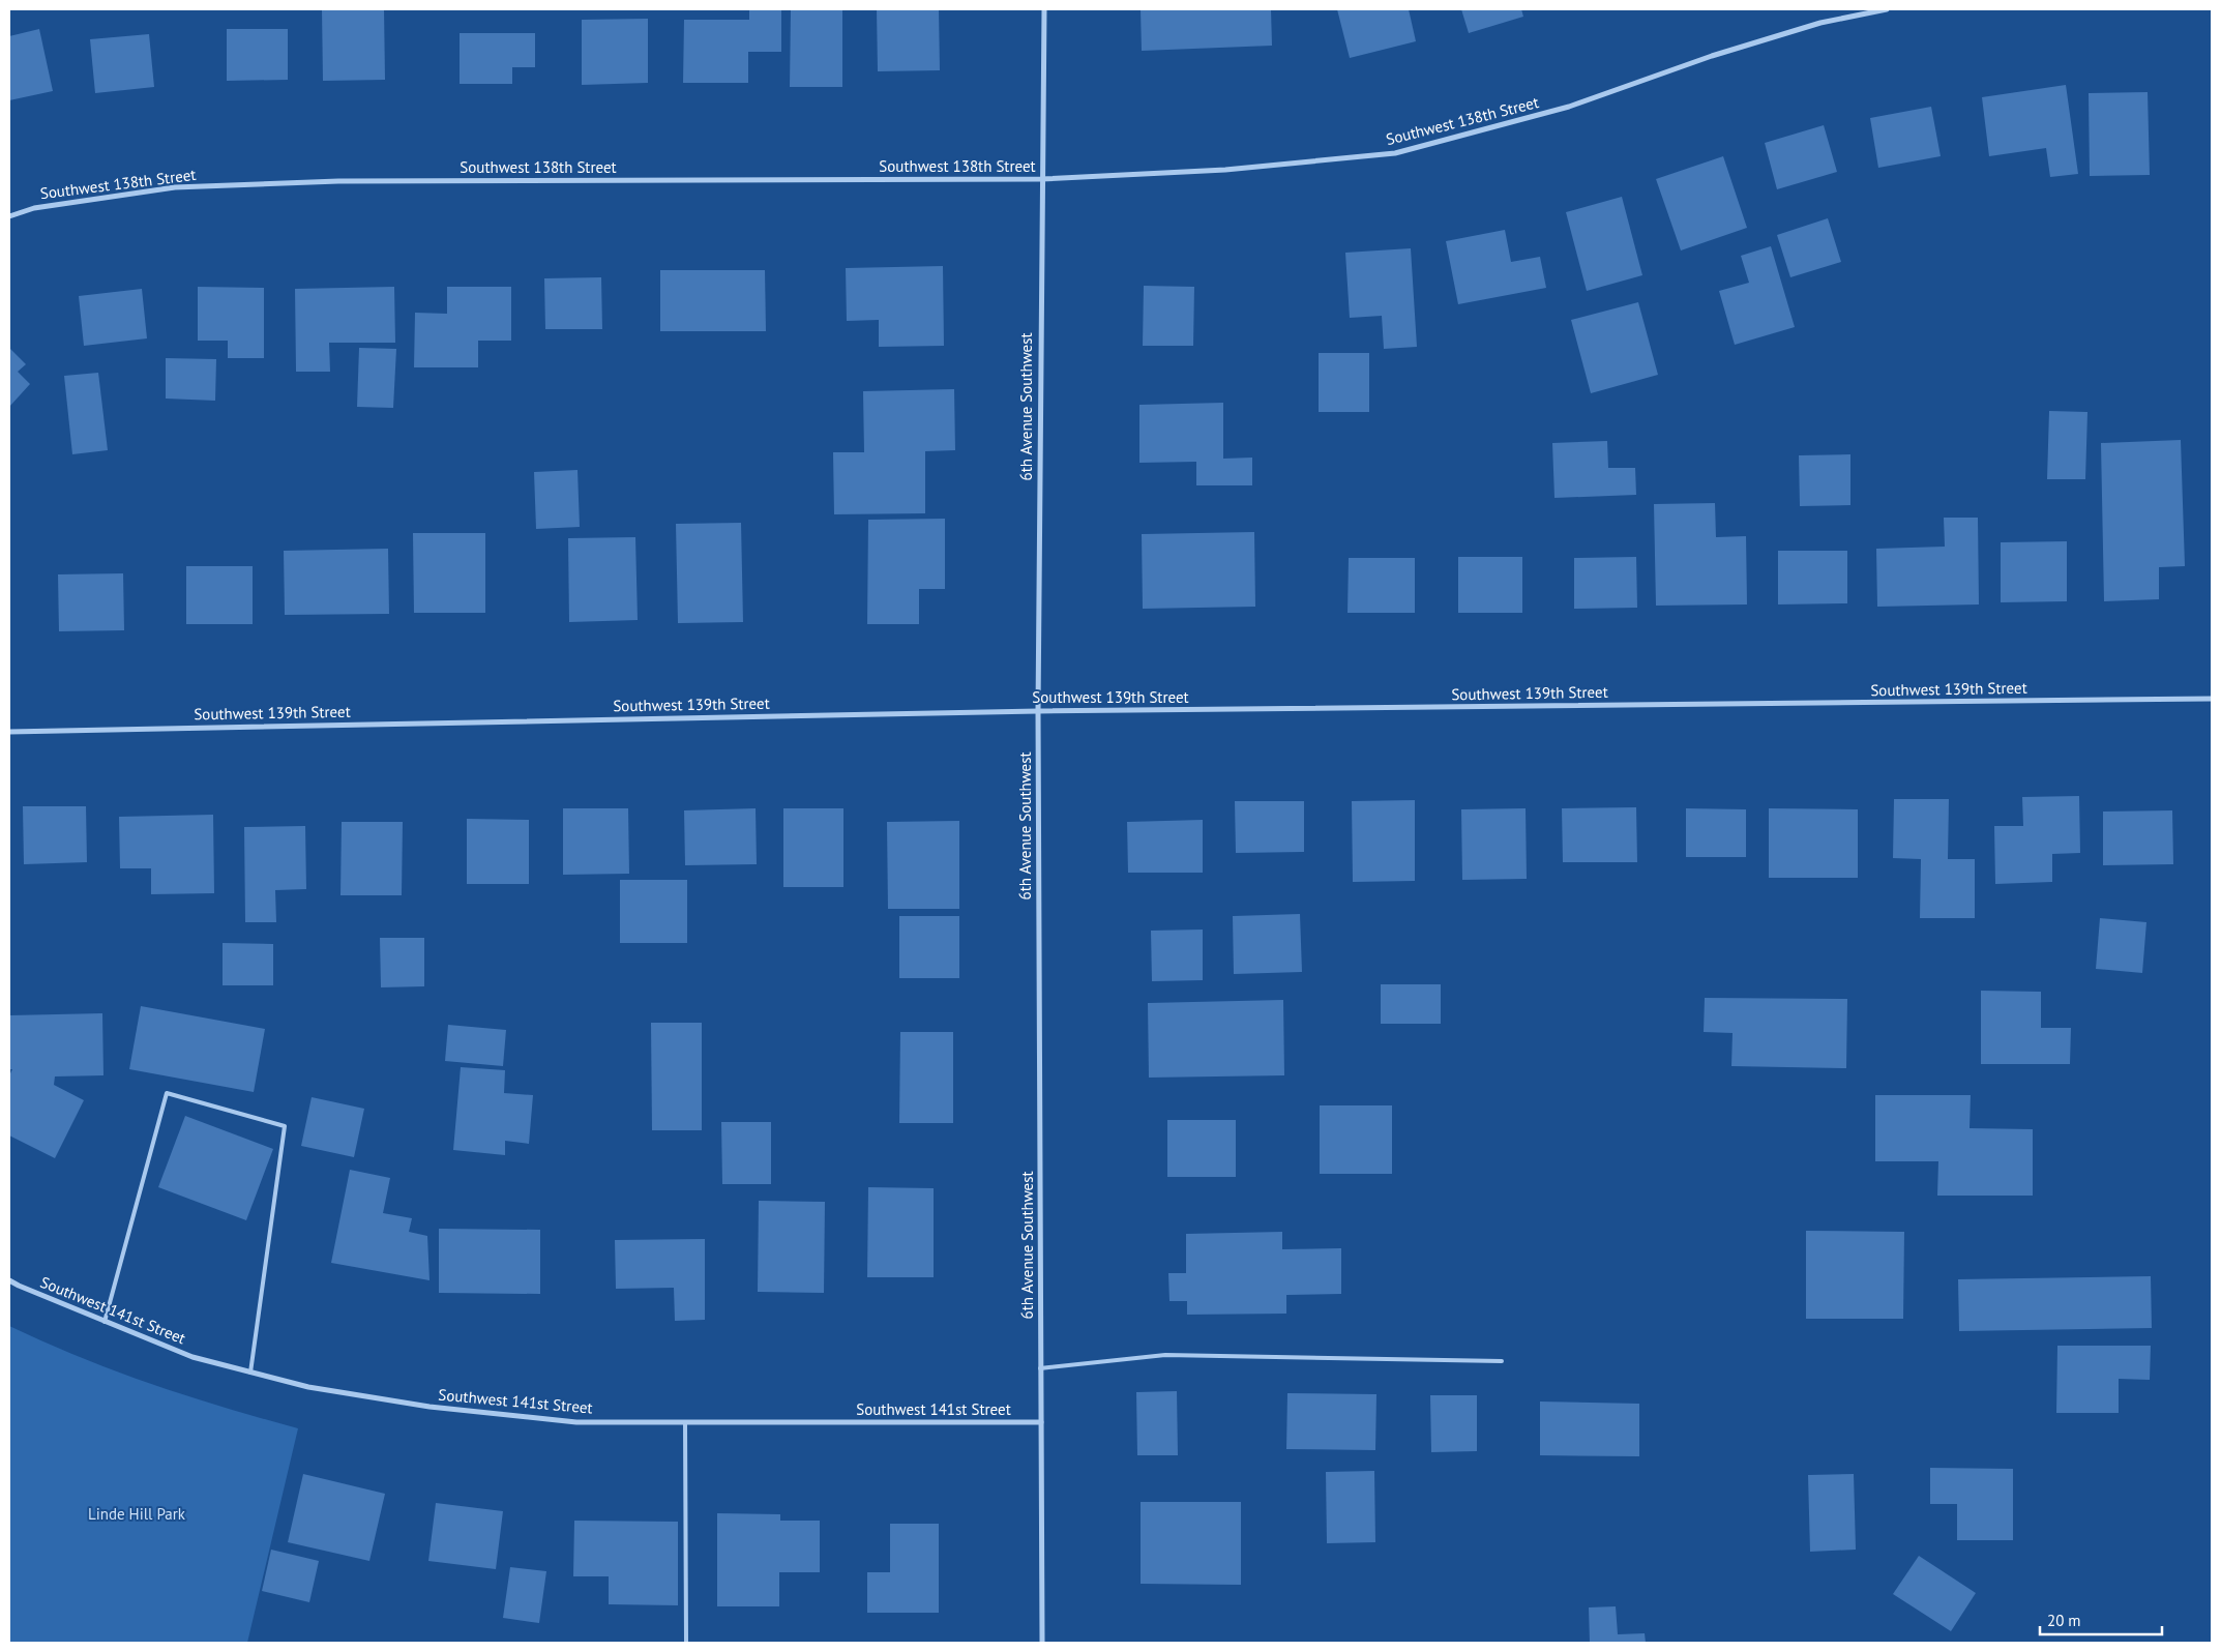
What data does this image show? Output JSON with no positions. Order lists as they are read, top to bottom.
{
  "streets": {
    "street": [
      "Southwest 138th Street",
      "6th Avenue Southwest",
      "Southwest 139th Street",
      "Southwest 141st Street"
    ]
  },
  "crossings": [
    ["Southwest 138th Street", "6th Avenue Southwest"],
    ["6th Avenue Southwest", "Southwest 139th Street"],
    ["6th Avenue Southwest", "Southwest 141st Street"]
  ],
  "parks": ["Linde Hill Park"],
  "scale_bar": "20 m"
}
